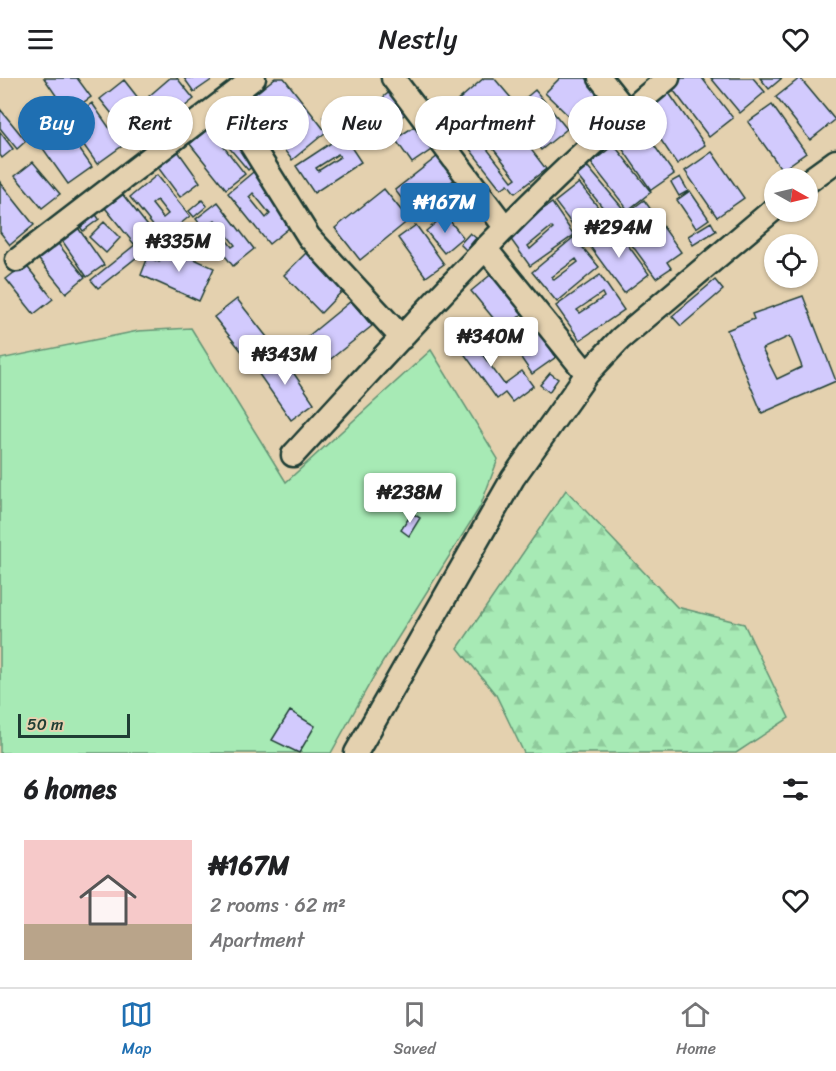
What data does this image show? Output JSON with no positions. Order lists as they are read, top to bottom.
{
  "scale_bar": "50 m",
  "north": "right",
  "page": {
    "header": "Nestly",
    "chip": [
      "Buy",
      "Rent",
      "Filters",
      "New",
      "Apartment",
      "House"
    ],
    "price": [
      "₦167M",
      "₦294M",
      "₦335M",
      "₦340M",
      "₦343M",
      "₦238M"
    ],
    "scale": "50 m",
    "heading": "6 homes",
    "list": [
      {
        "name": "₦167M",
        "note": "2 rooms · 62 m² · Apartment"
      }
    ],
    "tabs": ["Map", "Saved", "Home"]
  }
}
